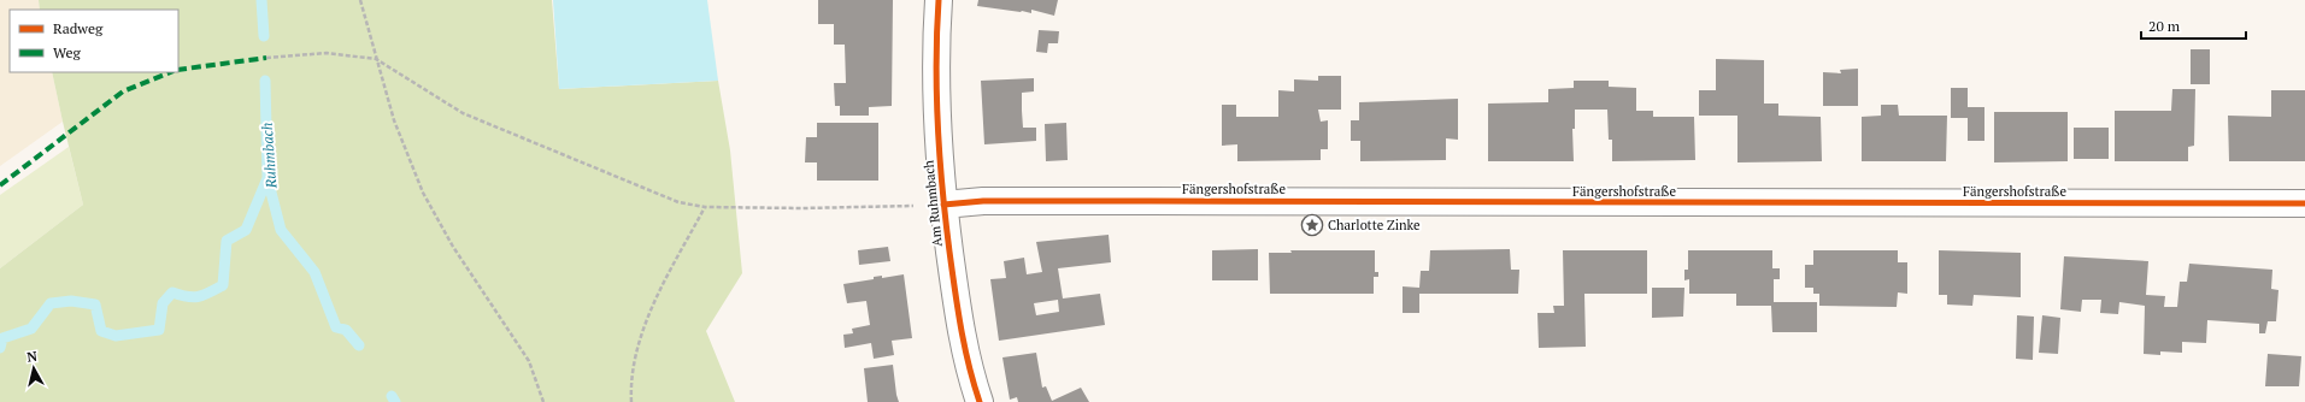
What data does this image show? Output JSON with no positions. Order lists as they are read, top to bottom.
{
  "streets": {
    "street": ["Fängershofstraße", "Am Ruhmbach"]
  },
  "crossings": [
    ["Fängershofstraße", "Am Ruhmbach"]
  ],
  "water": ["Ruhmbach"],
  "places": {
    "place": ["Charlotte Zinke"]
  },
  "legend": ["Radweg", "Weg"],
  "scale_bar": "20 m",
  "north": "top"
}
